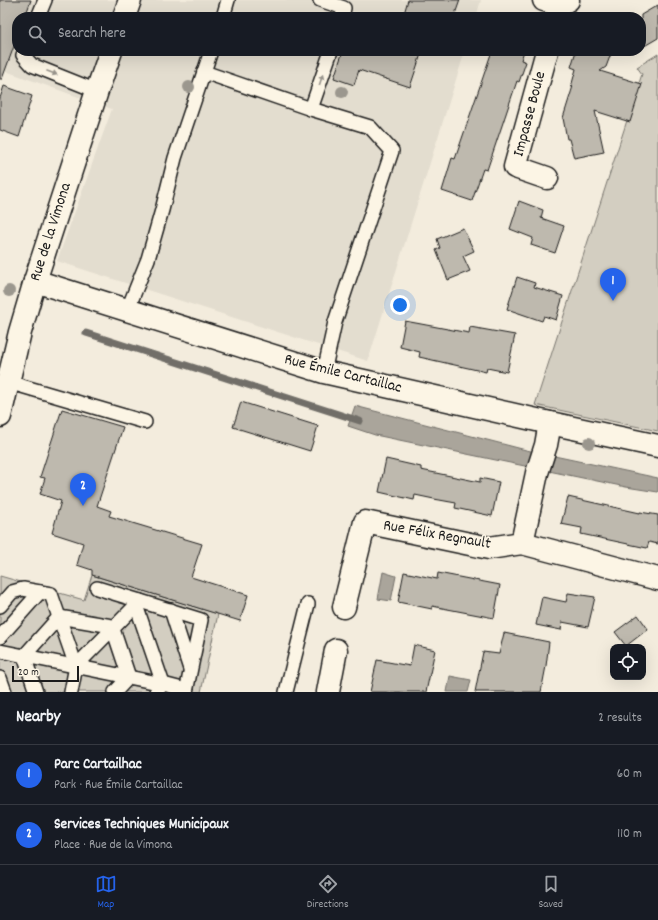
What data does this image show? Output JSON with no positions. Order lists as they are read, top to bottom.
{
  "streets": {
    "street": [
      "Impasse Boule",
      "Rue de la Vimona",
      "Rue Émile Cartaillac",
      "Rue Félix Regnault"
    ]
  },
  "crossings": [
    ["Rue de la Vimona", "Rue Émile Cartaillac"]
  ],
  "scale_bar": "20 m",
  "page": {
    "search": "Search here",
    "pins": ["1", "2"],
    "scale": "20 m",
    "heading": ["Nearby", "2 results"],
    "list": [
      {
        "mark": "1",
        "name": "Parc Cartailhac",
        "note": "Park · Rue Émile Cartaillac",
        "value": "60 m"
      },
      {
        "mark": "2",
        "name": "Services Techniques Municipaux",
        "note": "Place · Rue de la Vimona",
        "value": "110 m"
      }
    ],
    "nav": ["Map", "Directions", "Saved"]
  }
}
